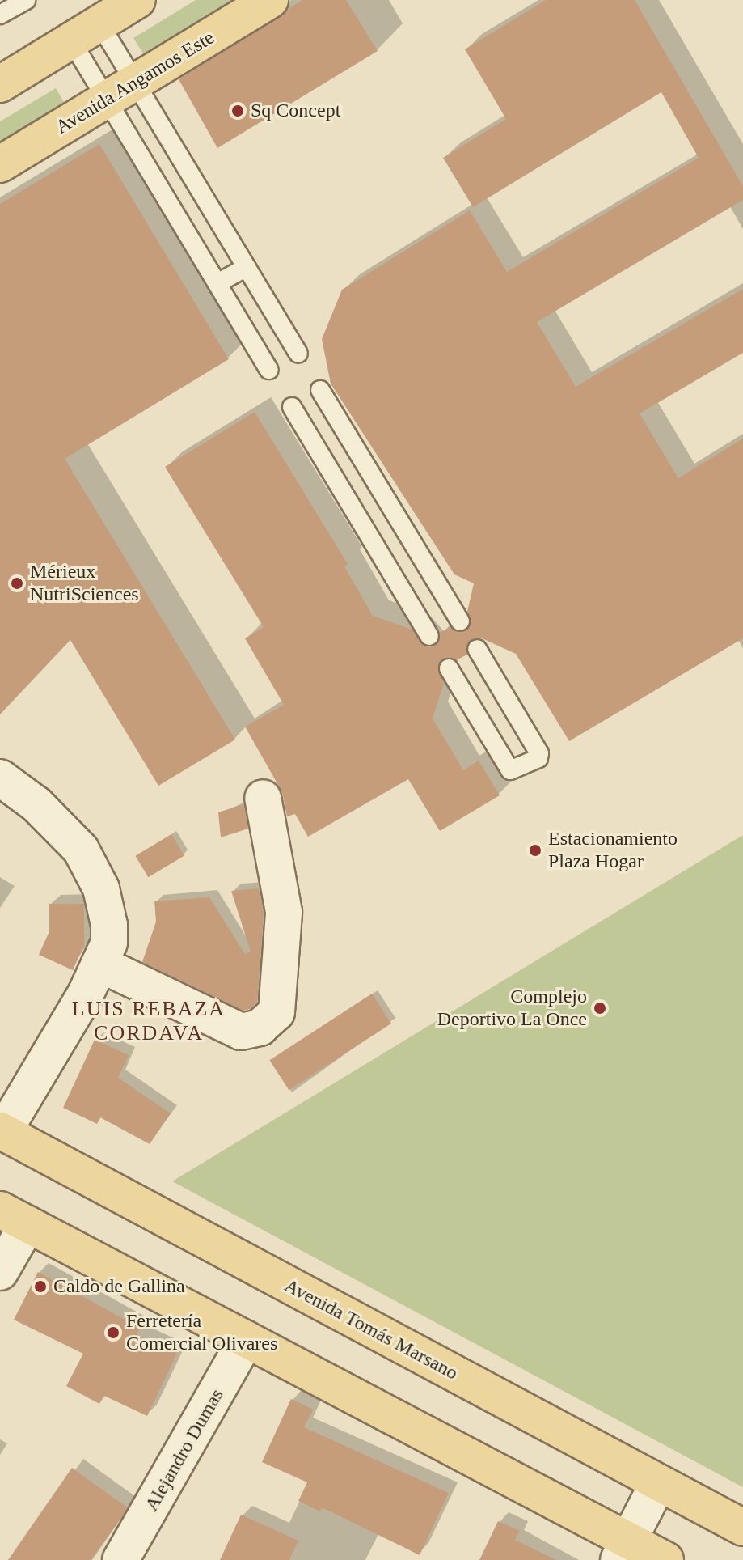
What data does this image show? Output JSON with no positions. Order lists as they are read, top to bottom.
{
  "streets": {
    "main road": ["Avenida Angamos Este", "Avenida Tomás Marsano"],
    "street": ["Alejandro Dumas"]
  },
  "districts": ["LUIS REBAZA CORDAVA"],
  "places": [
    "Sq Concept",
    "Mérieux NutriSciences",
    "Estacionamiento Plaza Hogar",
    "Complejo Deportivo La Once",
    "Caldo de Gallina",
    "Ferretería Comercial Olivares"
  ]
}
